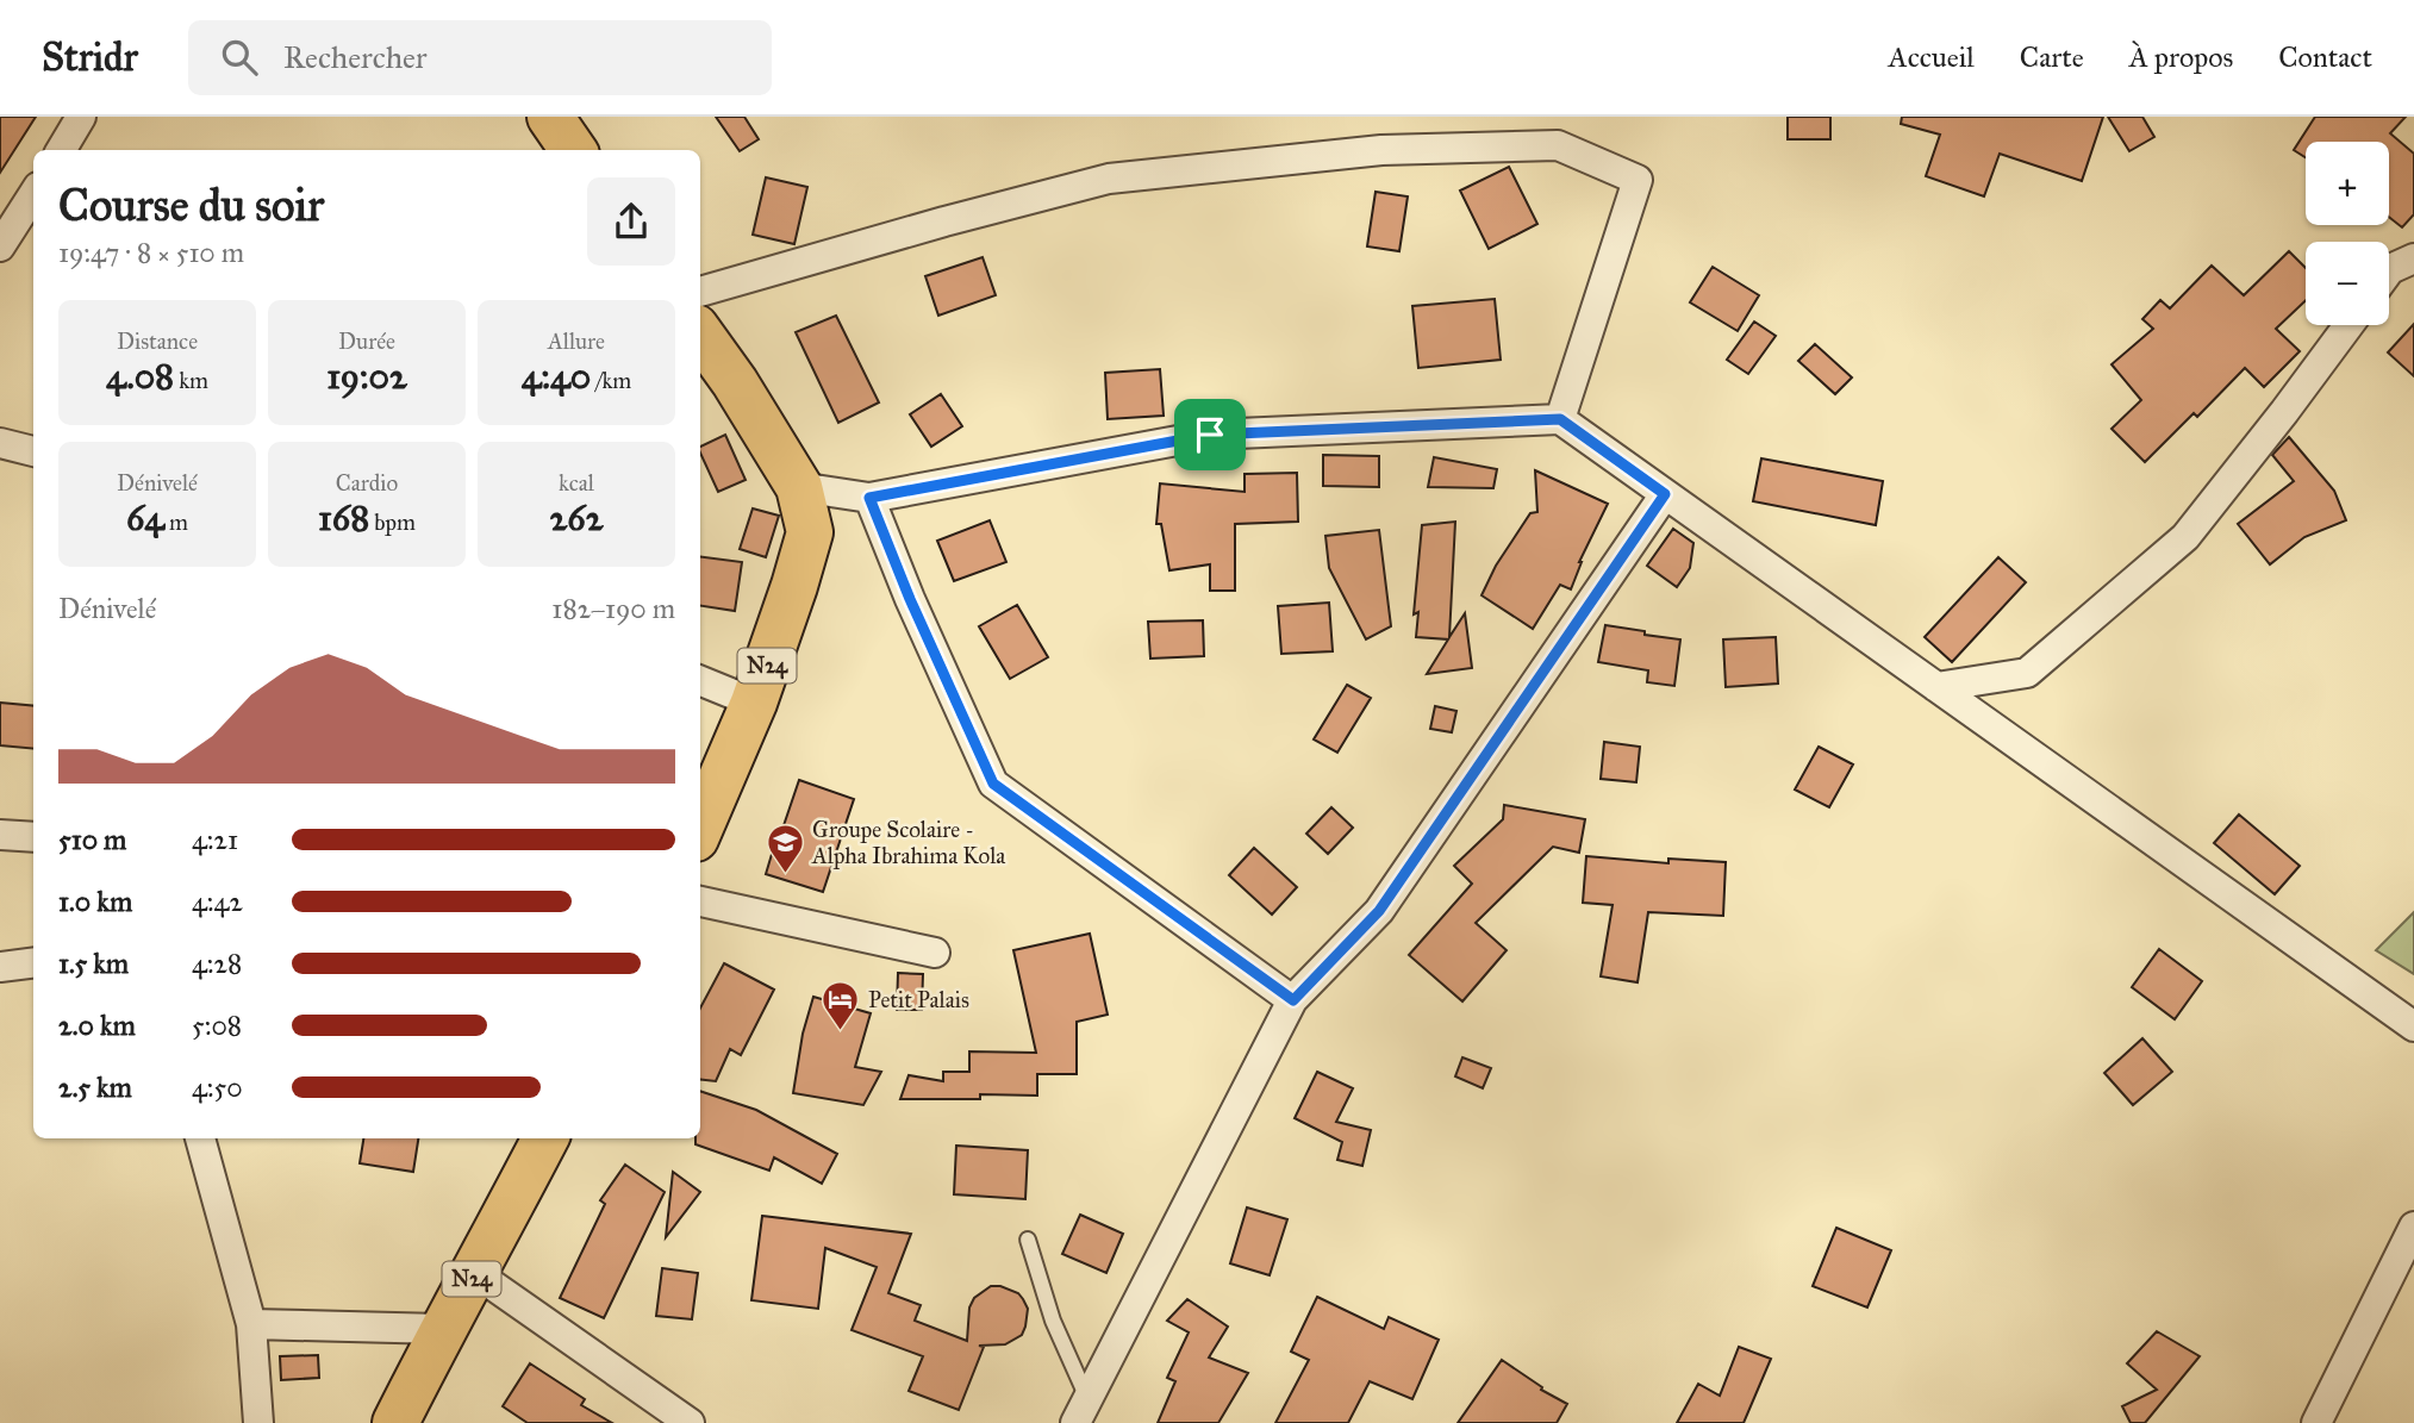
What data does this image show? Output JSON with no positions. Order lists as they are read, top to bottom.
{
  "streets": {
    "main road": ["N24"]
  },
  "places": {
    "school or university": ["Groupe Scolaire - Alpha Ibrahima Kola"],
    "hotel": ["Petit Palais"]
  },
  "page": {
    "header": "Stridr",
    "search": "Rechercher",
    "nav": [
      "Accueil",
      "Carte",
      "À propos",
      "Contact"
    ],
    "map_buttons": ["+", "−"],
    "heading": ["Course du soir", "19:47 · 8 × 510 m"],
    "stats": [
      ["Distance", "4.08 km"],
      ["Durée", "19:02"],
      ["Allure", "4:40 /km"],
      ["Dénivelé", "64 m"],
      ["Cardio", "168 bpm"],
      ["kcal", "262"]
    ],
    "chart": ["Dénivelé", "182–190 m"],
    "list": [
      {
        "name": "510 m",
        "note": "4:21"
      },
      {
        "name": "1.0 km",
        "note": "4:42"
      },
      {
        "name": "1.5 km",
        "note": "4:28"
      },
      {
        "name": "2.0 km",
        "note": "5:08"
      },
      {
        "name": "2.5 km",
        "note": "4:50"
      }
    ]
  }
}
